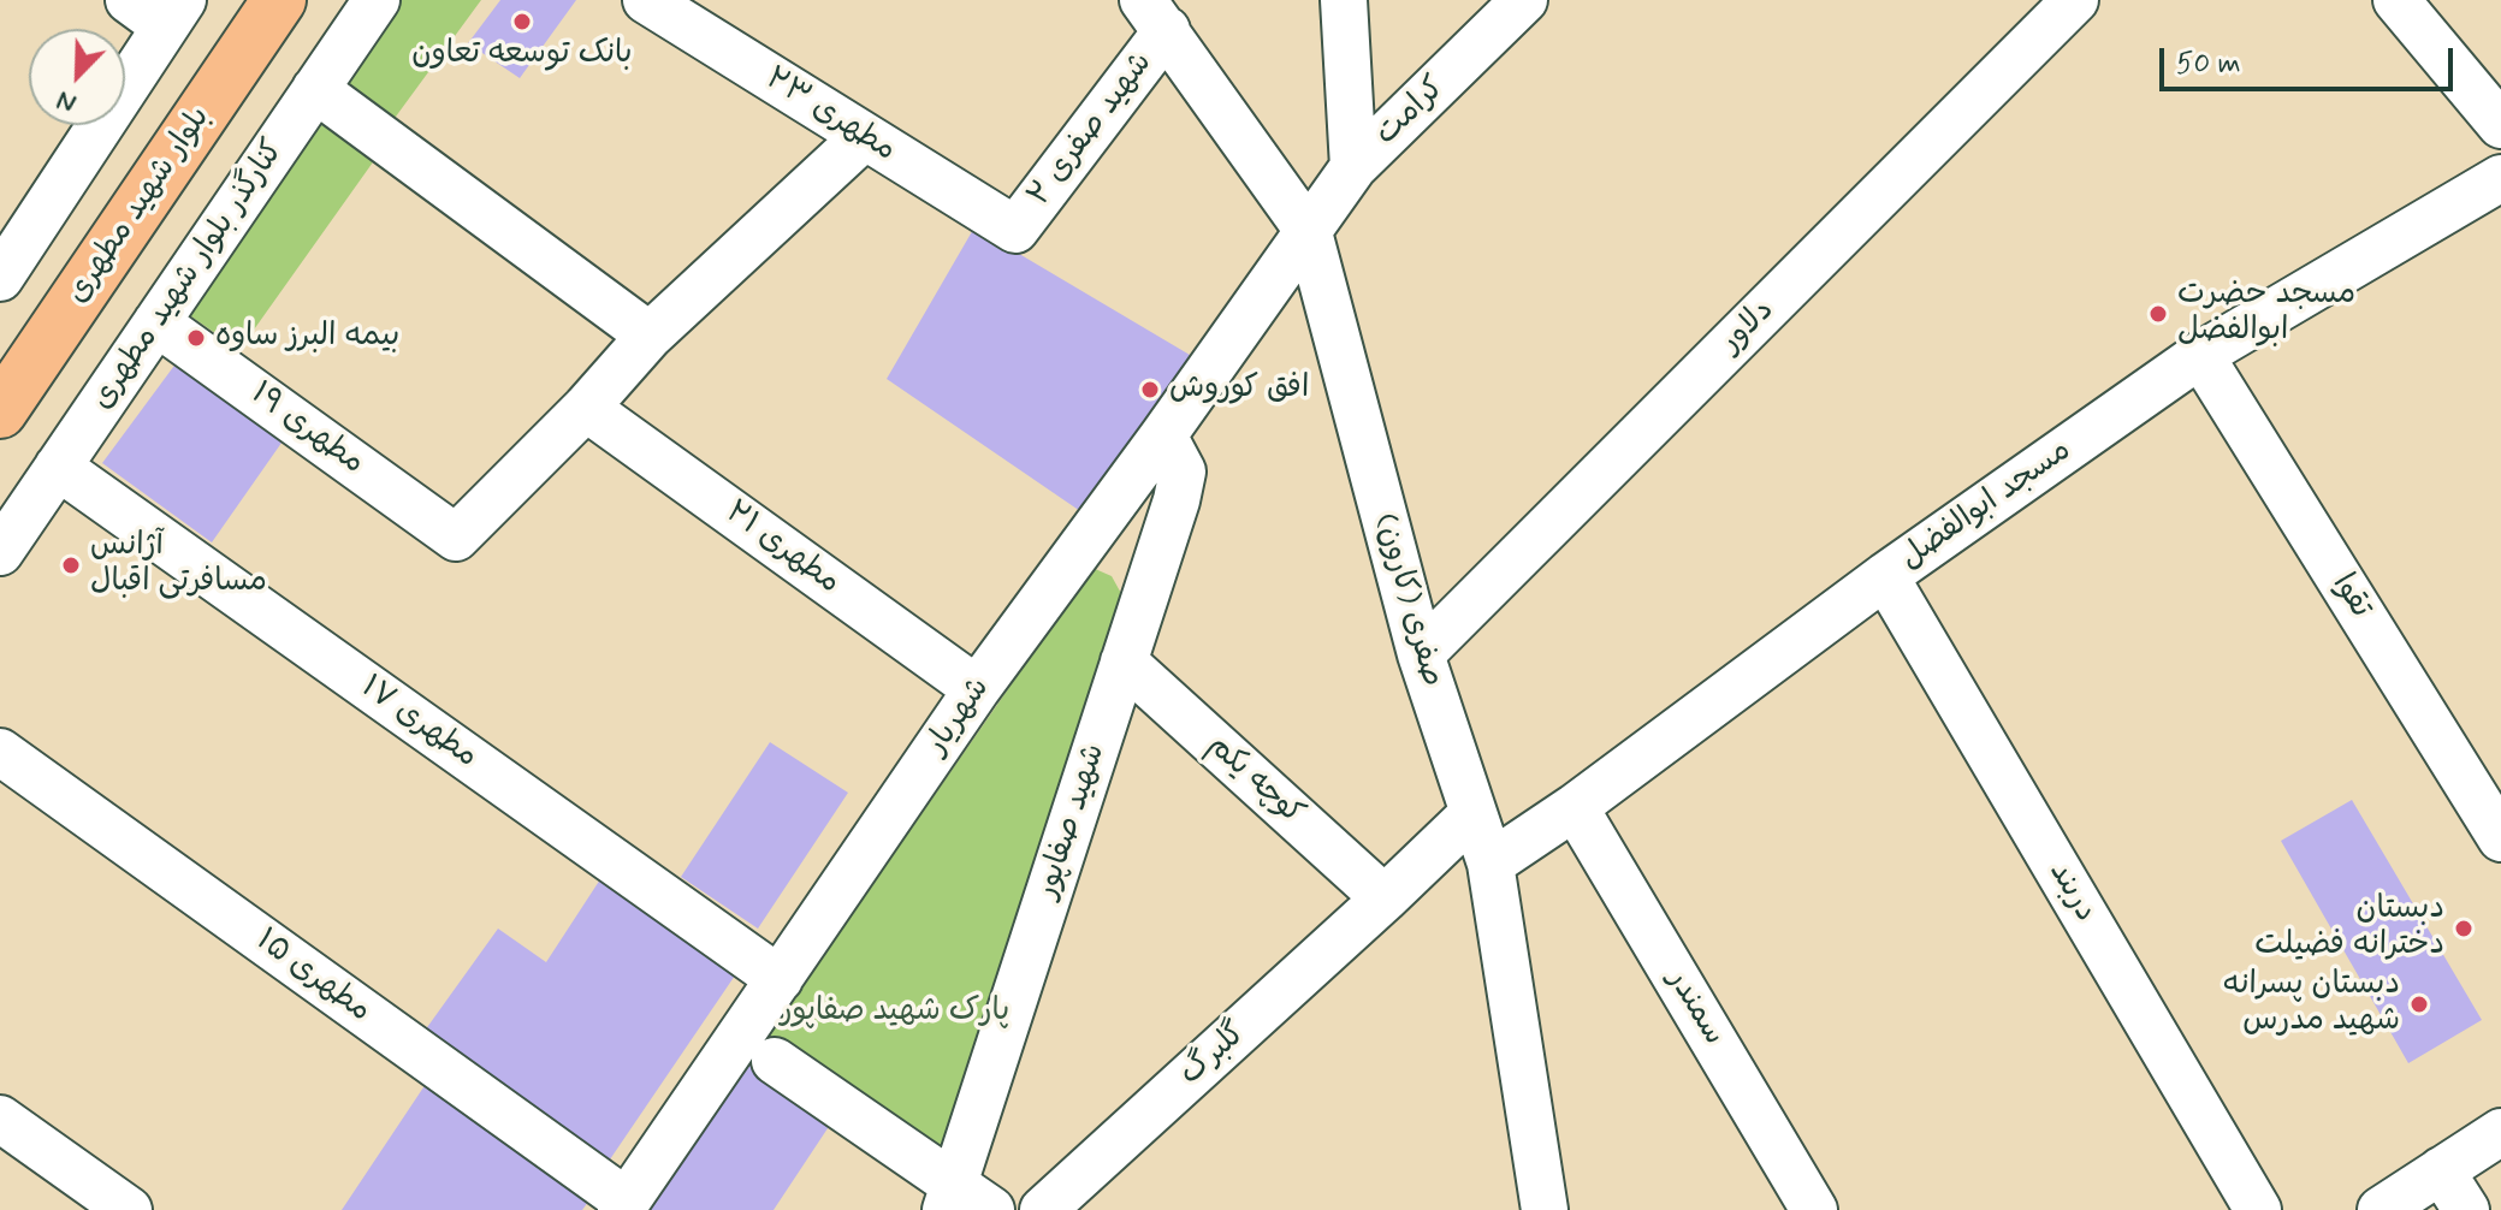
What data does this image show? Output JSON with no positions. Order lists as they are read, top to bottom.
{
  "streets": {
    "main road": ["بلوار شهید مطهری"],
    "street": [
      "کرامت",
      "مطهری ۲۳",
      "شهید صفری ۲",
      "کنارگذر بلوار شهید مطهری",
      "دلاور",
      "مطهری ۱۹",
      "مسجد ابوالفضل",
      "مطهری ۲۱",
      "تقوا",
      "صفری (کارون)",
      "شهریار",
      "مطهری ۱۷",
      "کوچه یکم",
      "شهید صفاپور",
      "دربند",
      "مطهری ۱۵",
      "سمندر",
      "گلبرگ"
    ]
  },
  "crossings": [
    ["کرامت", "صفری (کارون)"],
    ["کرامت", "شهریار"],
    ["مطهری ۲۳", "شهید صفری ۲"],
    ["شهید صفری ۲", "صفری (کارون)"],
    ["کنارگذر بلوار شهید مطهری", "مطهری ۱۹"],
    ["کنارگذر بلوار شهید مطهری", "مطهری ۱۷"],
    ["دلاور", "صفری (کارون)"],
    ["مطهری ۱۹", "مطهری ۲۱"],
    ["مسجد ابوالفضل", "تقوا"],
    ["مسجد ابوالفضل", "صفری (کارون)"],
    ["مسجد ابوالفضل", "دربند"],
    ["مسجد ابوالفضل", "سمندر"],
    ["مطهری ۲۱", "شهریار"],
    ["صفری (کارون)", "شهریار"],
    ["صفری (کارون)", "گلبرگ"],
    ["شهریار", "مطهری ۱۷"],
    ["شهریار", "شهید صفاپور"],
    ["شهریار", "مطهری ۱۵"],
    ["کوچه یکم", "شهید صفاپور"],
    ["کوچه یکم", "گلبرگ"]
  ],
  "parks": ["پارک شهید صفاپور"],
  "places": [
    "بانک توسعه تعاون",
    "مسجد حضرت ابوالفضل",
    "بیمه البرز ساوه",
    "افق کوروش",
    "آژانس مسافرتی اقبال",
    "دبستان دخترانه فضیلت",
    "دبستان پسرانه شهید مدرس"
  ],
  "scale_bar": "50 m",
  "north": "bottom left"
}
